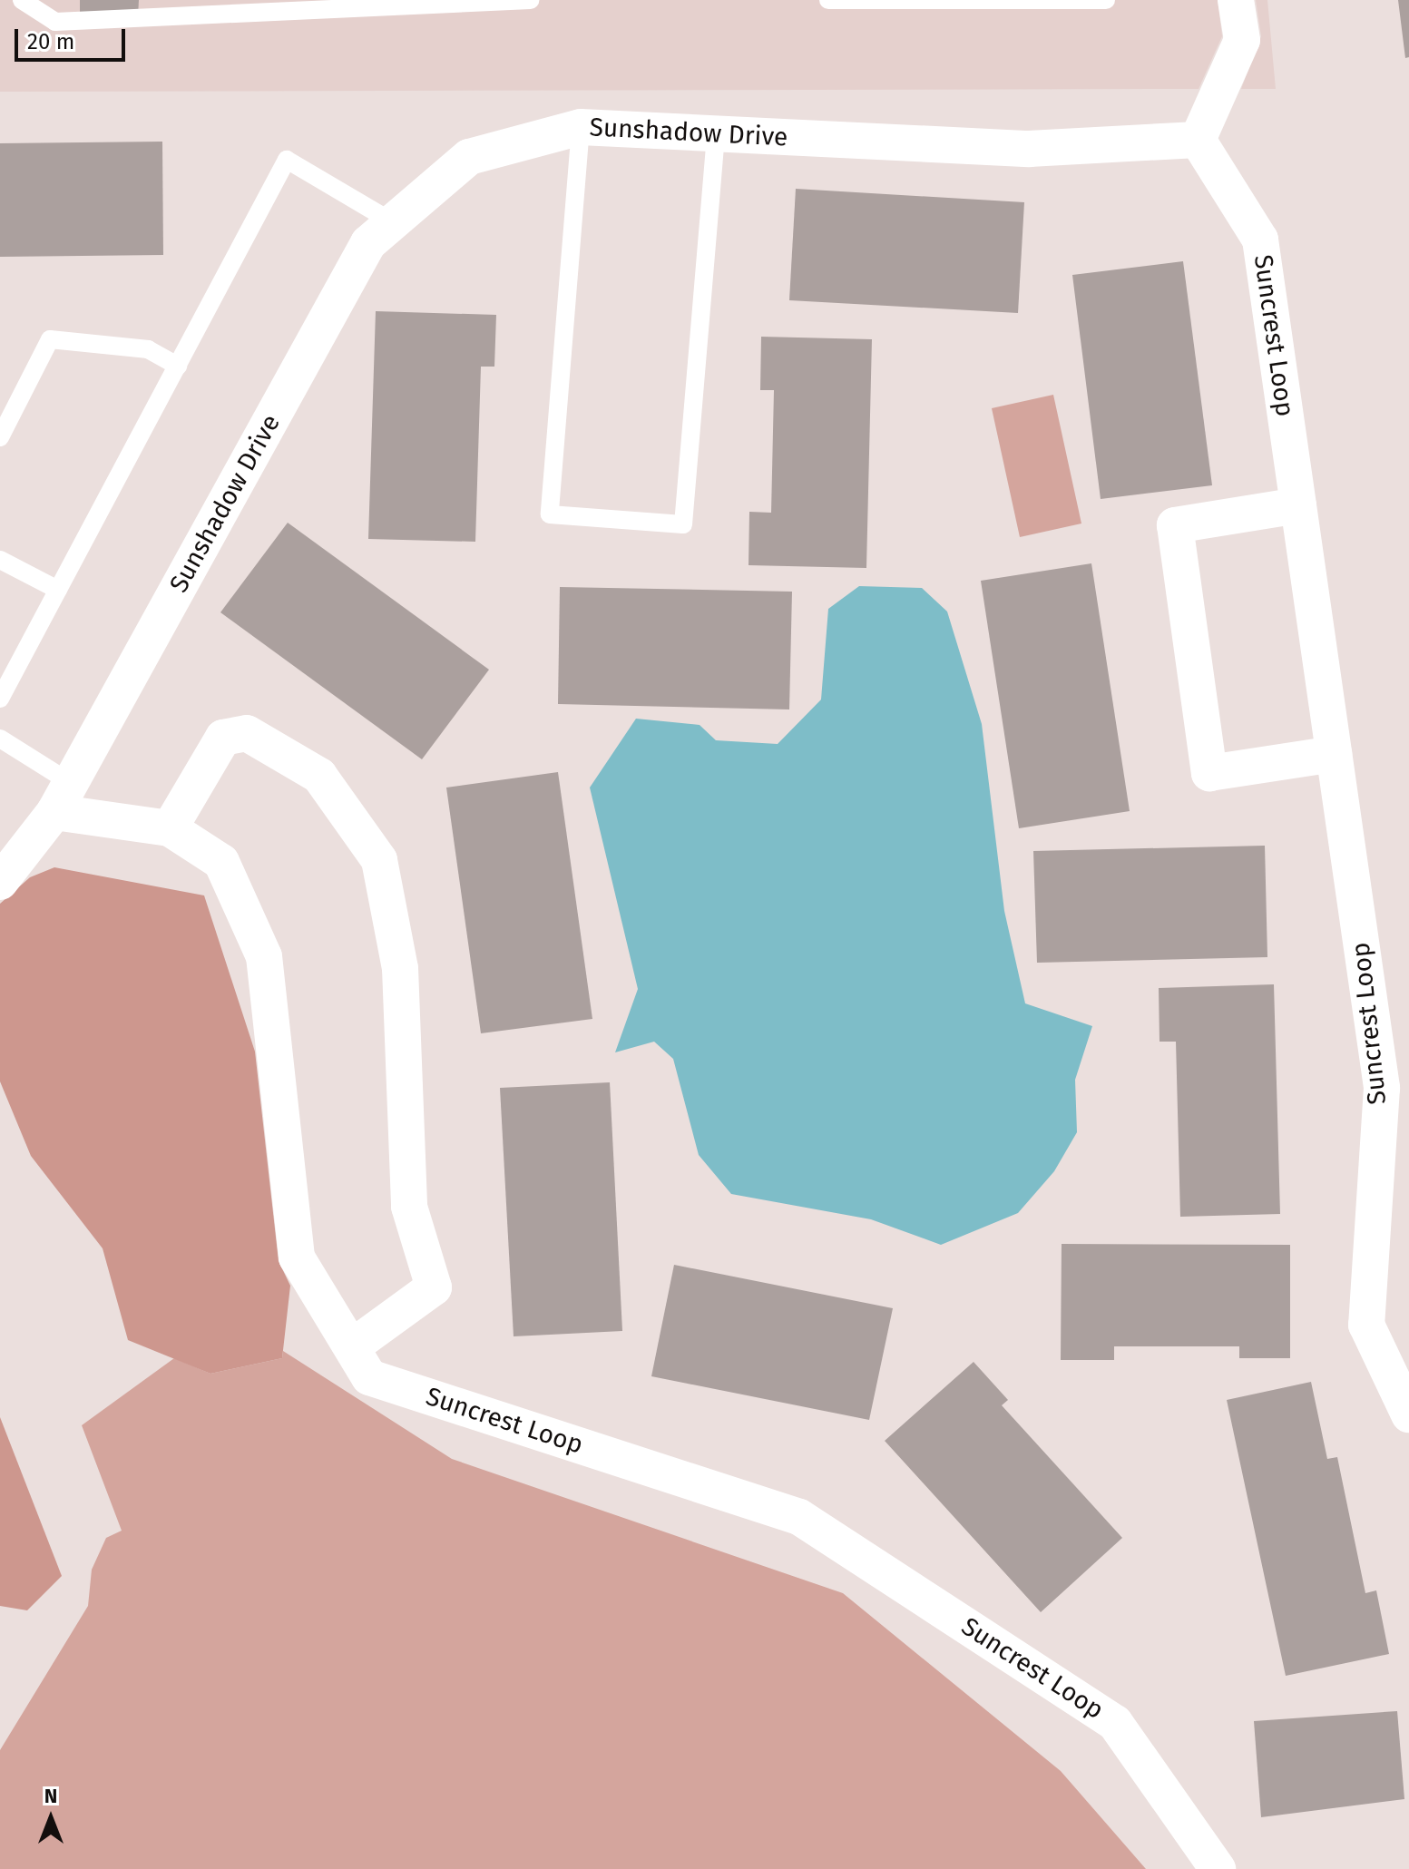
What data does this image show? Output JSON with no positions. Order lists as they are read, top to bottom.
{
  "streets": {
    "street": ["Sunshadow Drive", "Suncrest Loop"]
  },
  "crossings": [
    ["Sunshadow Drive", "Suncrest Loop"]
  ],
  "scale_bar": "20 m",
  "north": "top"
}
